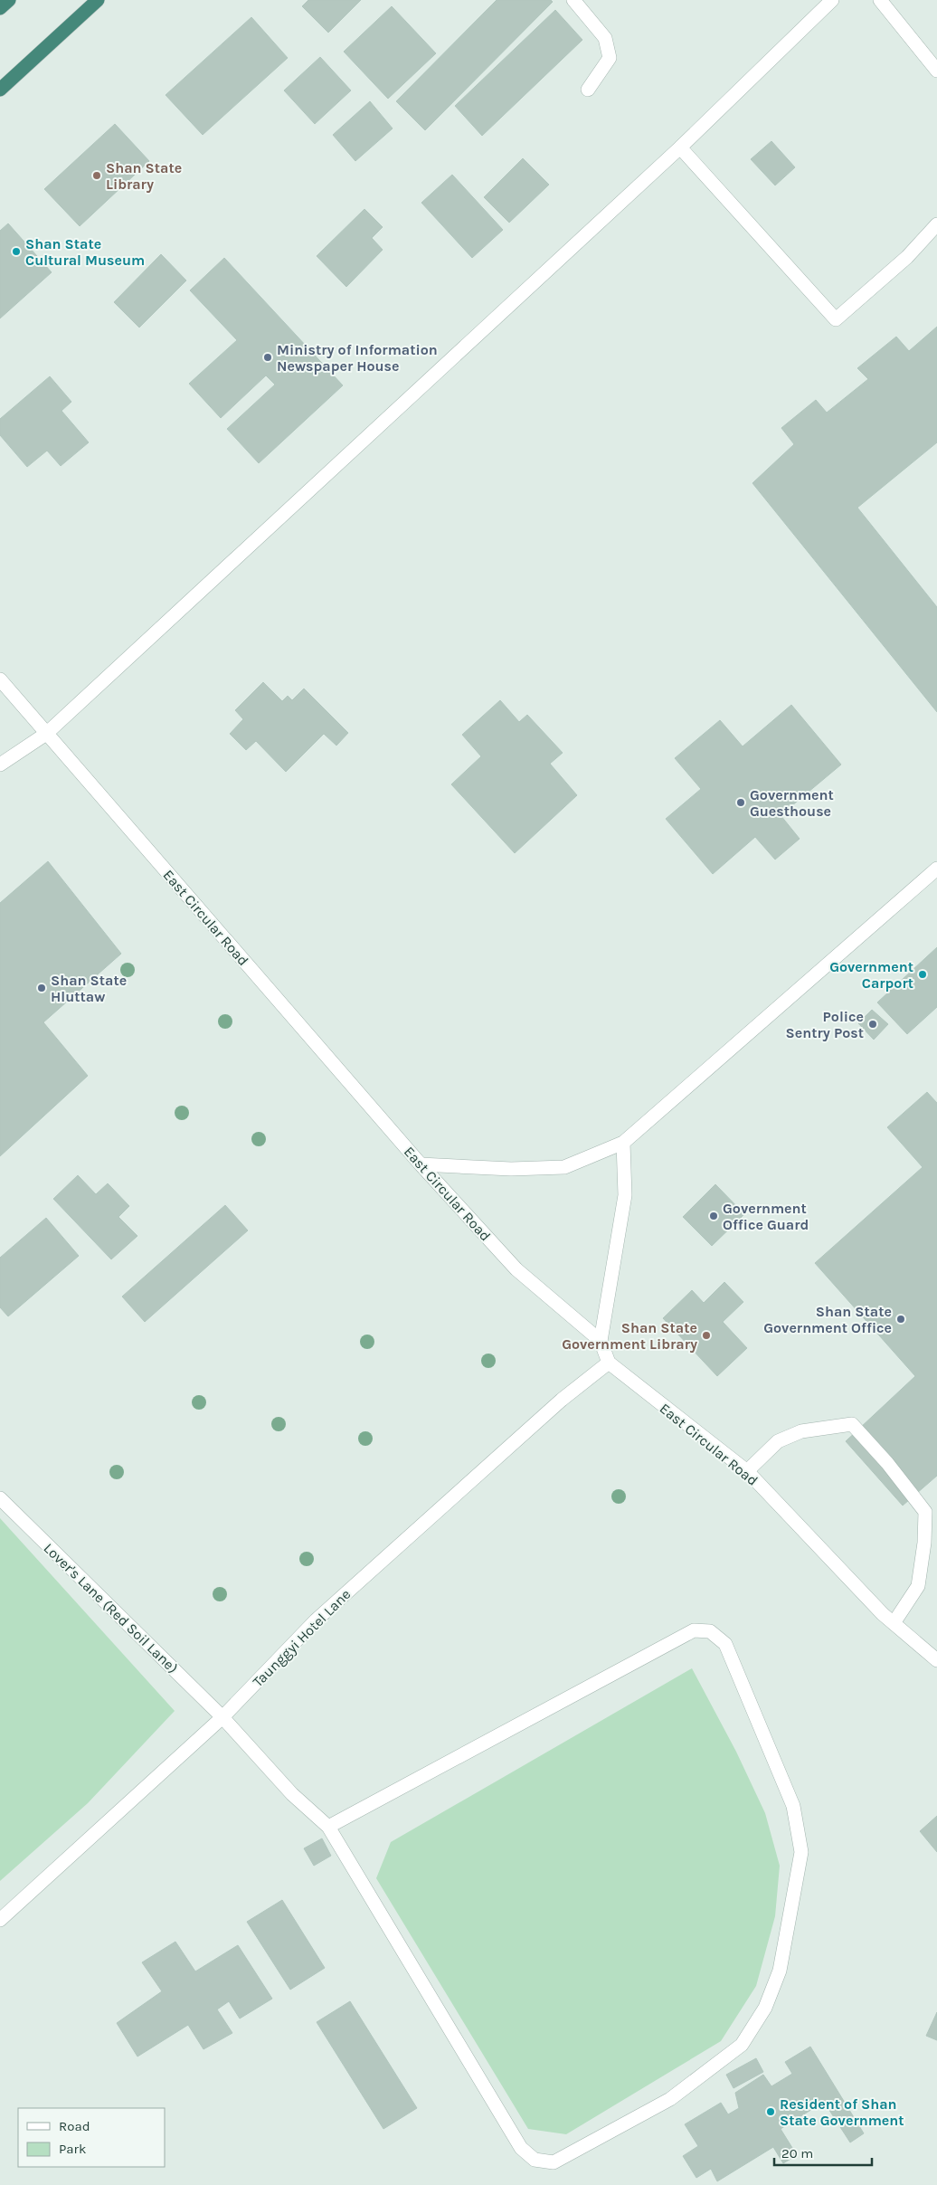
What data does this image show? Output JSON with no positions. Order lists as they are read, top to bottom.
{
  "streets": {
    "street": ["East Circular Road", "Lover's Lane (Red Soil Lane)", "Taunggyi Hotel Lane"]
  },
  "crossings": [
    ["East Circular Road", "Taunggyi Hotel Lane"],
    ["Lover's Lane (Red Soil Lane)", "Taunggyi Hotel Lane"]
  ],
  "places": [
    "Shan State Library",
    "Shan State Cultural Museum",
    "Ministry of Information Newspaper House",
    "Government Guesthouse",
    "Government Carport",
    "Shan State Hluttaw",
    "Police Sentry Post",
    "Government Office Guard",
    "Shan State Government Office",
    "Shan State Government Library",
    "Resident of Shan State Government"
  ],
  "legend": ["Road", "Park"],
  "scale_bar": "20 m"
}
